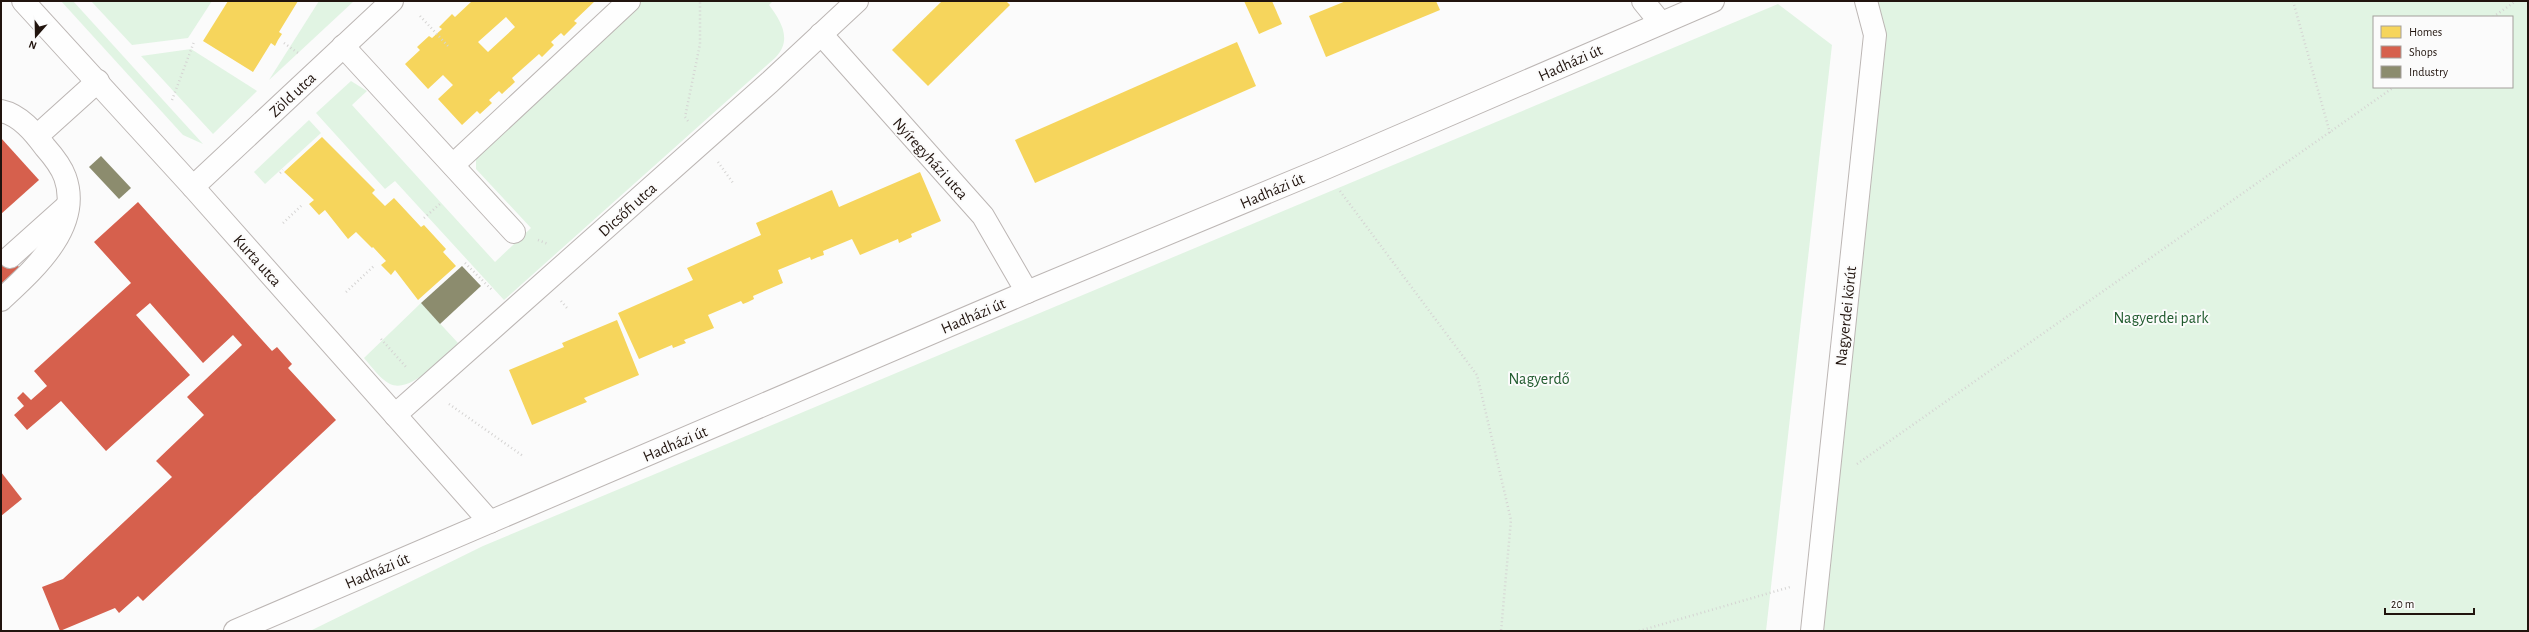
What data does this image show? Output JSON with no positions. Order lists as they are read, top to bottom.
{
  "streets": {
    "street": [
      "Hadházi út",
      "Zöld utca",
      "Nyíregyházi utca",
      "Dicsőfi utca",
      "Kurta utca",
      "Nagyerdei körút"
    ]
  },
  "crossings": [
    ["Hadházi út", "Nyíregyházi utca"],
    ["Hadházi út", "Kurta utca"],
    ["Zöld utca", "Kurta utca"],
    ["Nyíregyházi utca", "Dicsőfi utca"],
    ["Dicsőfi utca", "Kurta utca"]
  ],
  "parks": ["Nagyerdei park", "Nagyerdő"],
  "legend": ["Homes", "Shops", "Industry"],
  "scale_bar": "20 m",
  "north": "bottom"
}
